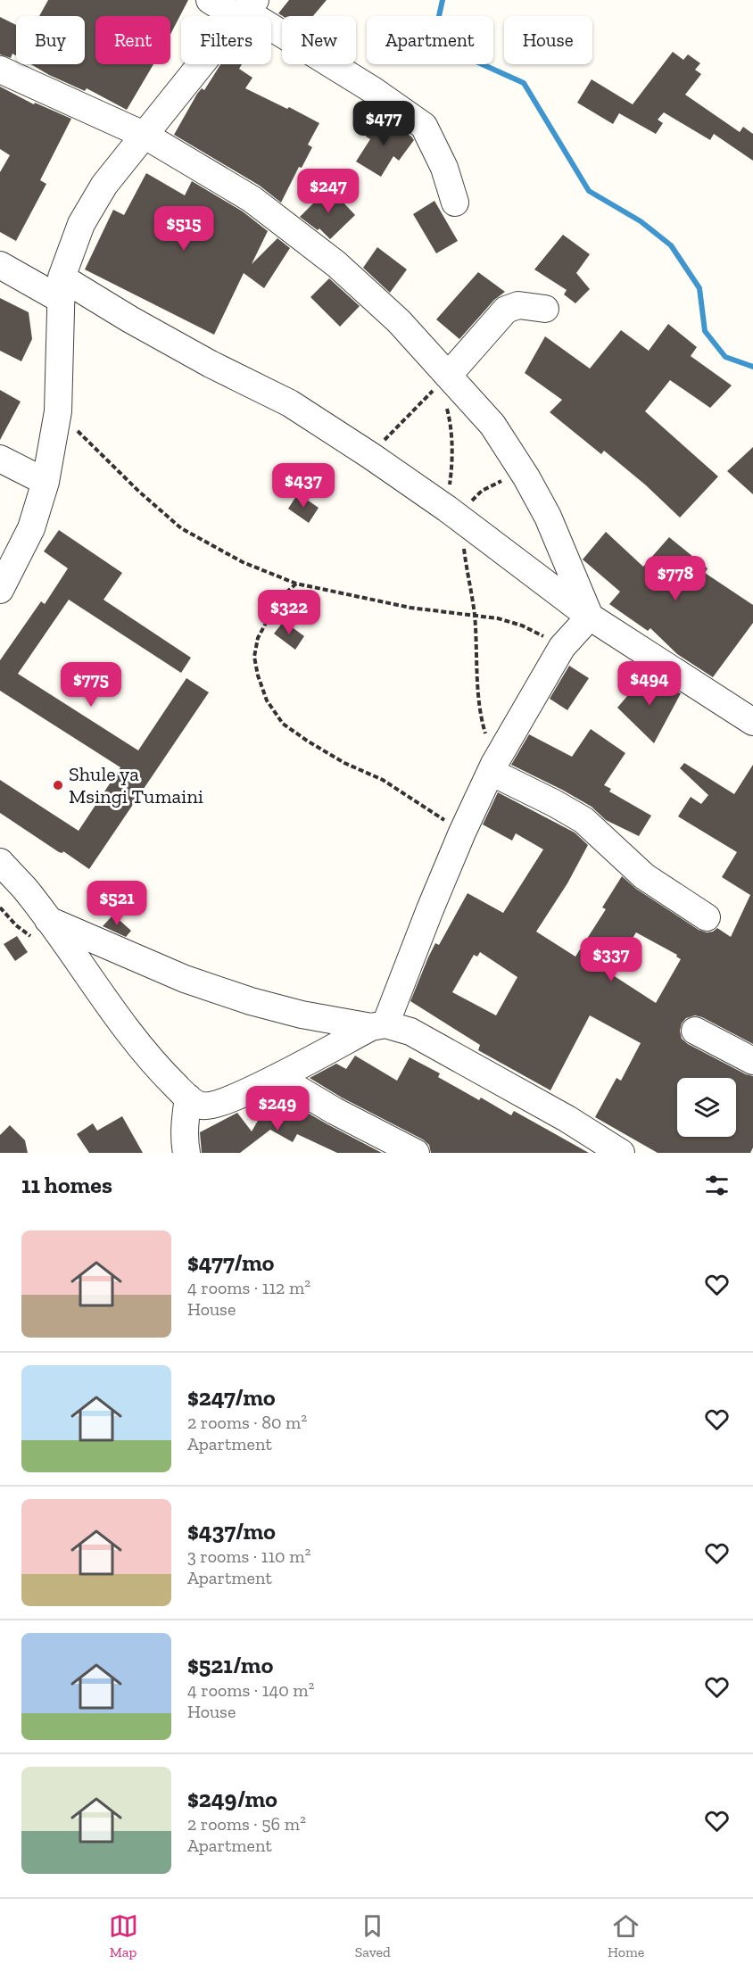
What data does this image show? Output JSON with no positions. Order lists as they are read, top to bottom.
{
  "places": ["Shule ya Msingi Tumaini"],
  "page": {
    "chip": [
      "Buy",
      "Rent",
      "Filters",
      "New",
      "Apartment",
      "House"
    ],
    "price": [
      "$477",
      "$247",
      "$515",
      "$437",
      "$778",
      "$322",
      "$494",
      "$775",
      "$521",
      "$337",
      "$249"
    ],
    "heading": "11 homes",
    "list": [
      {
        "name": "$477/mo",
        "note": "4 rooms · 112 m² · House"
      },
      {
        "name": "$247/mo",
        "note": "2 rooms · 80 m² · Apartment"
      },
      {
        "name": "$437/mo",
        "note": "3 rooms · 110 m² · Apartment"
      },
      {
        "name": "$521/mo",
        "note": "4 rooms · 140 m² · House"
      },
      {
        "name": "$249/mo",
        "note": "2 rooms · 56 m² · Apartment"
      }
    ],
    "tabs": ["Map", "Saved", "Home"]
  }
}
